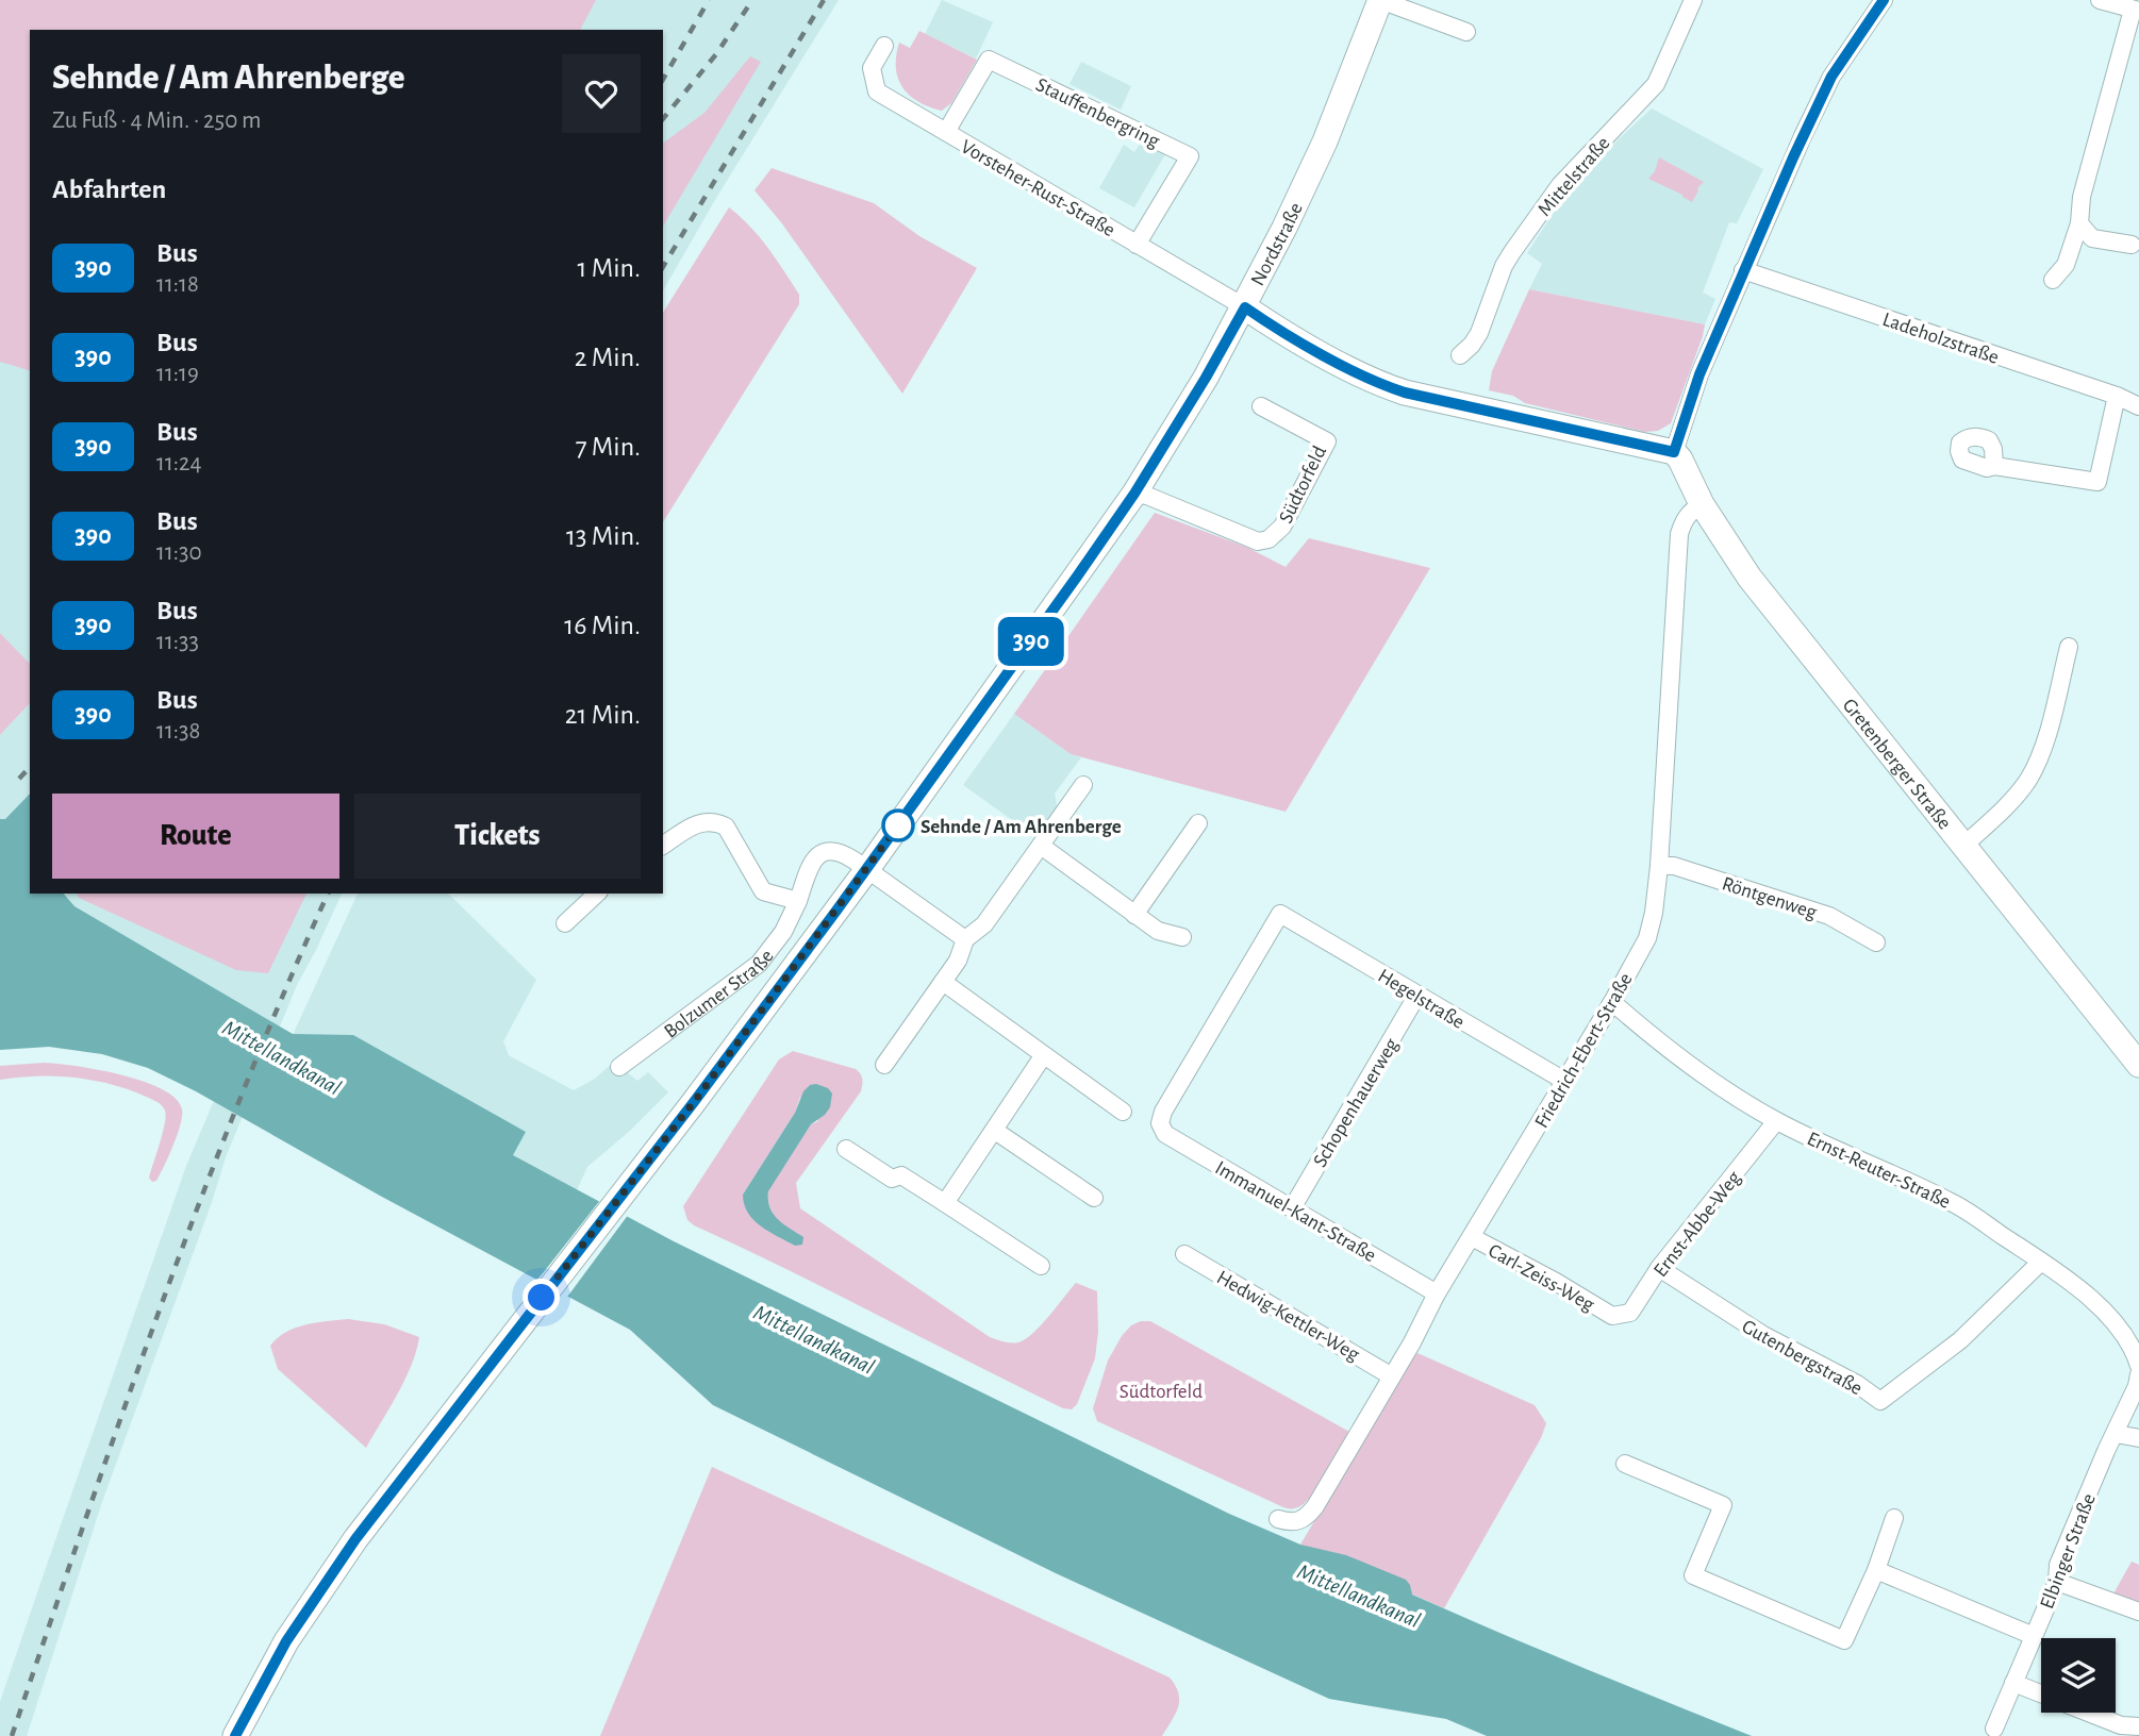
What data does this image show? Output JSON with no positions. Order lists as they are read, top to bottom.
{
  "streets": {
    "main road": ["Nordstraße", "Gretenberger Straße"],
    "street": [
      "Stauffenbergring",
      "Mittelstraße",
      "Vorsteher-Rust-Straße",
      "Ladeholzstraße",
      "Südtorfeld",
      "Röntgenweg",
      "Bolzumer Straße",
      "Hegelstraße",
      "Friedrich-Ebert-Straße",
      "Schopenhauerweg",
      "Ernst-Reuter-Straße",
      "Immanuel-Kant-Straße",
      "Ernst-Abbe-Weg",
      "Carl-Zeiss-Weg",
      "Hedwig-Kettler-Weg",
      "Gutenbergstraße",
      "Elbinger Straße"
    ]
  },
  "crossings": [
    ["Stauffenbergring", "Vorsteher-Rust-Straße"],
    ["Vorsteher-Rust-Straße", "Nordstraße"],
    ["Nordstraße", "Südtorfeld"],
    ["Nordstraße", "Bolzumer Straße"],
    ["Gretenberger Straße", "Friedrich-Ebert-Straße"],
    ["Röntgenweg", "Friedrich-Ebert-Straße"],
    ["Hegelstraße", "Friedrich-Ebert-Straße"],
    ["Hegelstraße", "Schopenhauerweg"],
    ["Hegelstraße", "Immanuel-Kant-Straße"],
    ["Friedrich-Ebert-Straße", "Ernst-Reuter-Straße"],
    ["Friedrich-Ebert-Straße", "Immanuel-Kant-Straße"],
    ["Friedrich-Ebert-Straße", "Carl-Zeiss-Weg"],
    ["Friedrich-Ebert-Straße", "Hedwig-Kettler-Weg"],
    ["Schopenhauerweg", "Immanuel-Kant-Straße"],
    ["Ernst-Reuter-Straße", "Ernst-Abbe-Weg"],
    ["Ernst-Reuter-Straße", "Gutenbergstraße"],
    ["Ernst-Abbe-Weg", "Carl-Zeiss-Weg"],
    ["Ernst-Abbe-Weg", "Gutenbergstraße"]
  ],
  "water": ["Mittellandkanal"],
  "parks": ["Südtorfeld"],
  "places": ["Sehnde / Am Ahrenberge"],
  "lines": ["bus line 390"],
  "page": {
    "on_map": "390",
    "heading": [
      ["Sehnde / Am Ahrenberge", "Zu Fuß · 4 Min. · 250 m"],
      "Abfahrten"
    ],
    "list": [
      {
        "mark": "390",
        "name": "Bus",
        "note": "11:18",
        "value": "1 Min."
      },
      {
        "mark": "390",
        "name": "Bus",
        "note": "11:19",
        "value": "2 Min."
      },
      {
        "mark": "390",
        "name": "Bus",
        "note": "11:24",
        "value": "7 Min."
      },
      {
        "mark": "390",
        "name": "Bus",
        "note": "11:30",
        "value": "13 Min."
      },
      {
        "mark": "390",
        "name": "Bus",
        "note": "11:33",
        "value": "16 Min."
      },
      {
        "mark": "390",
        "name": "Bus",
        "note": "11:38",
        "value": "21 Min."
      }
    ],
    "buttons": ["Route", "Tickets"]
  }
}
